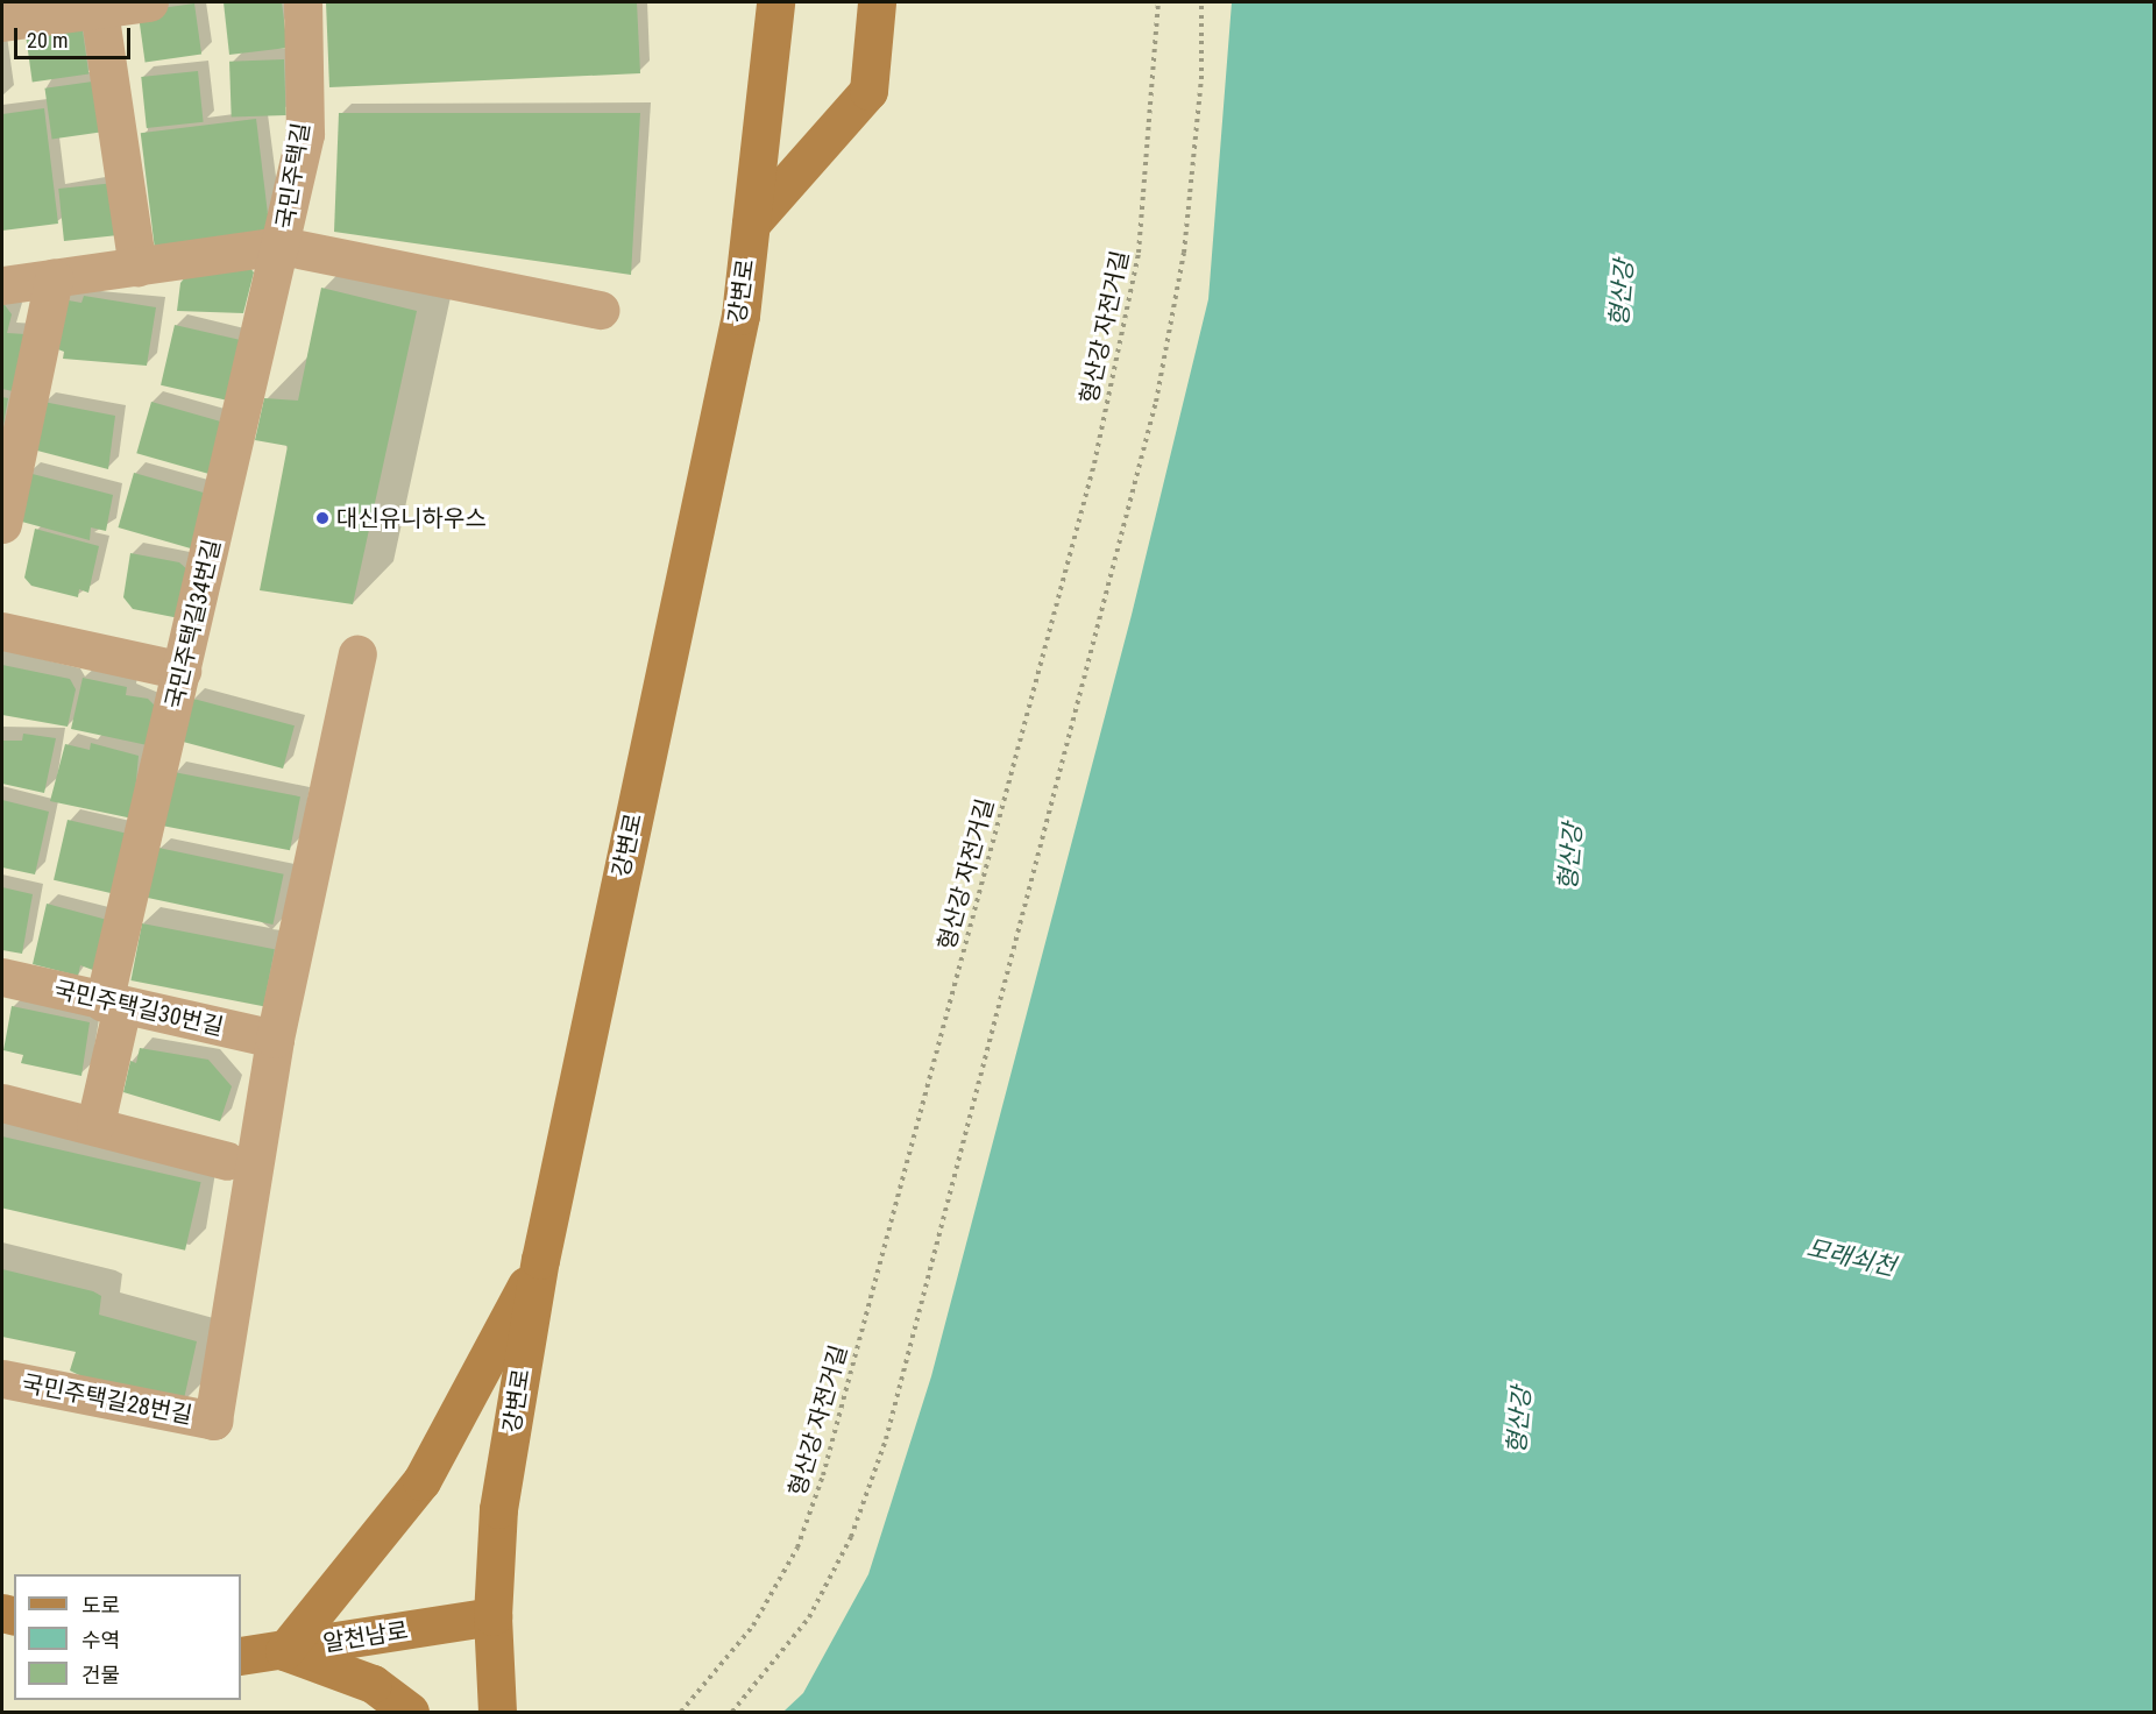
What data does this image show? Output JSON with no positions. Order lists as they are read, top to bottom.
{
  "streets": {
    "street": [
      "국민주택길",
      "강변로",
      "국민주택길34번길",
      "국민주택길30번길",
      "국민주택길28번길",
      "알천남로"
    ],
    "path": ["형산강 자전거길"]
  },
  "crossings": [
    ["국민주택길", "국민주택길34번길"],
    ["강변로", "알천남로"],
    ["국민주택길34번길", "국민주택길30번길"],
    ["국민주택길30번길", "국민주택길28번길"]
  ],
  "water": ["형산강", "모래쇠천"],
  "places": ["대신유니하우스"],
  "legend": ["도로", "수역", "건물"],
  "scale_bar": "20 m"
}
